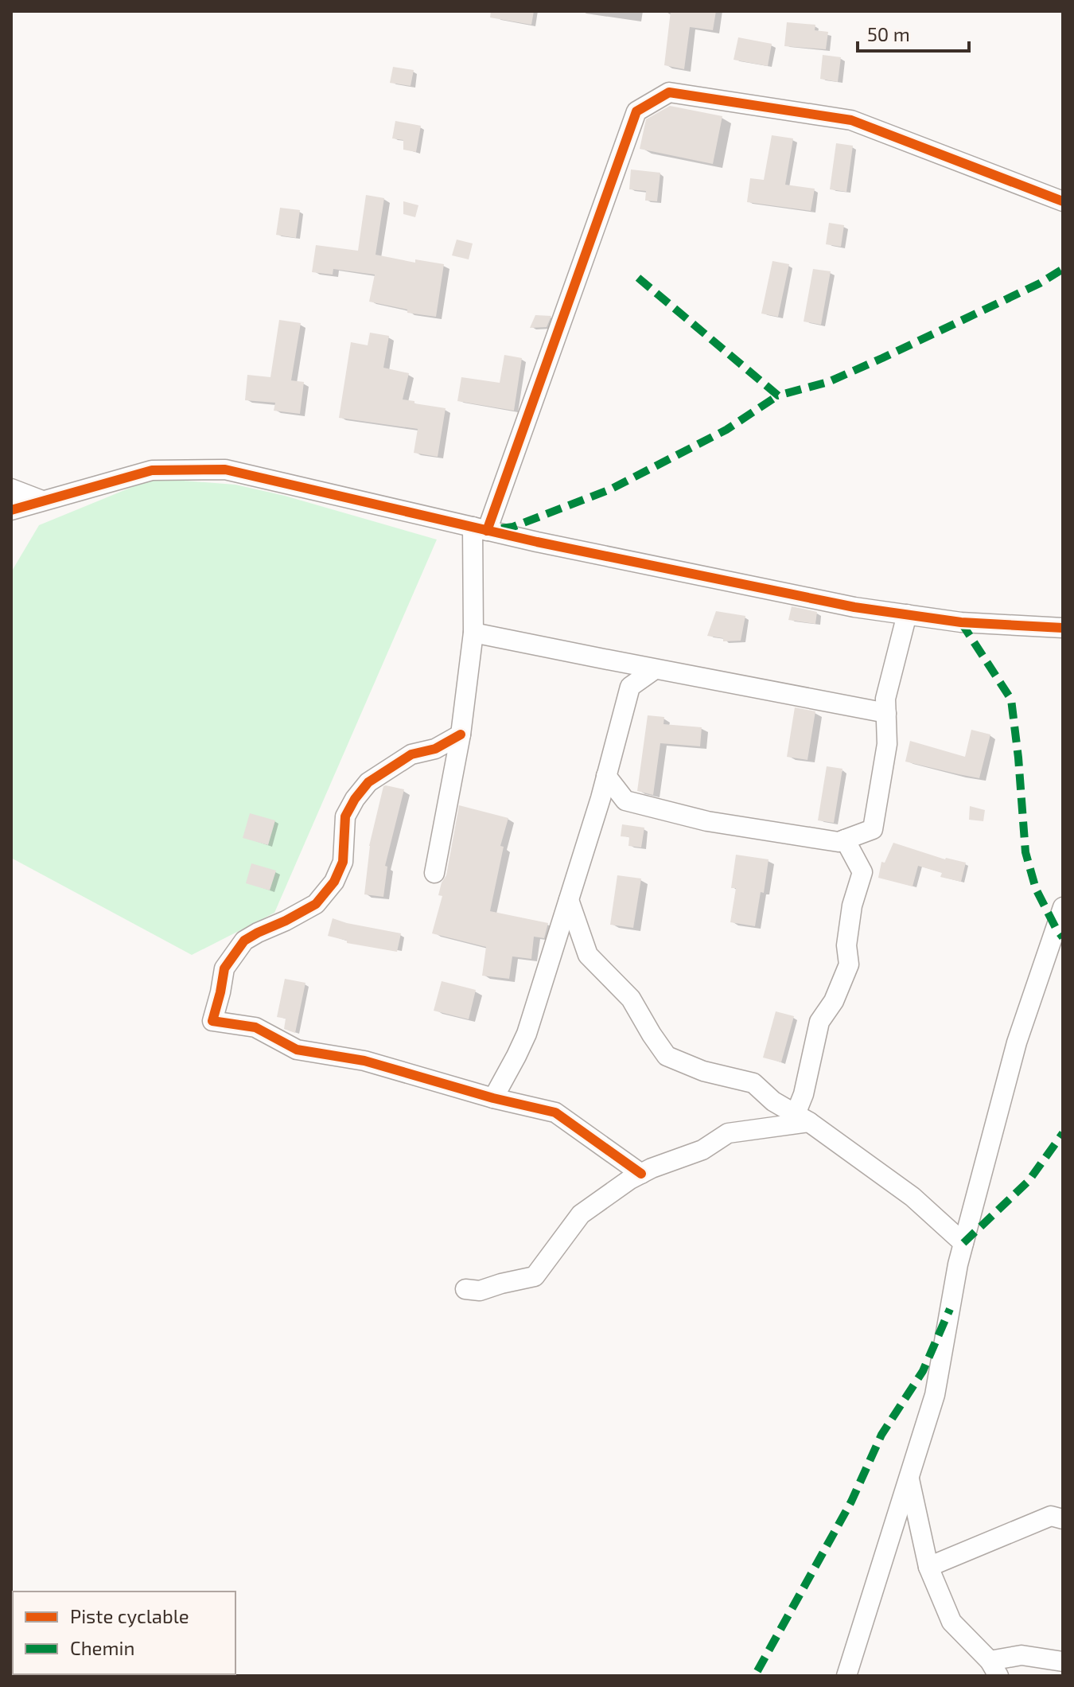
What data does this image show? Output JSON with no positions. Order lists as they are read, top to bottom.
{
  "legend": ["Piste cyclable", "Chemin"],
  "scale_bar": "50 m"
}
